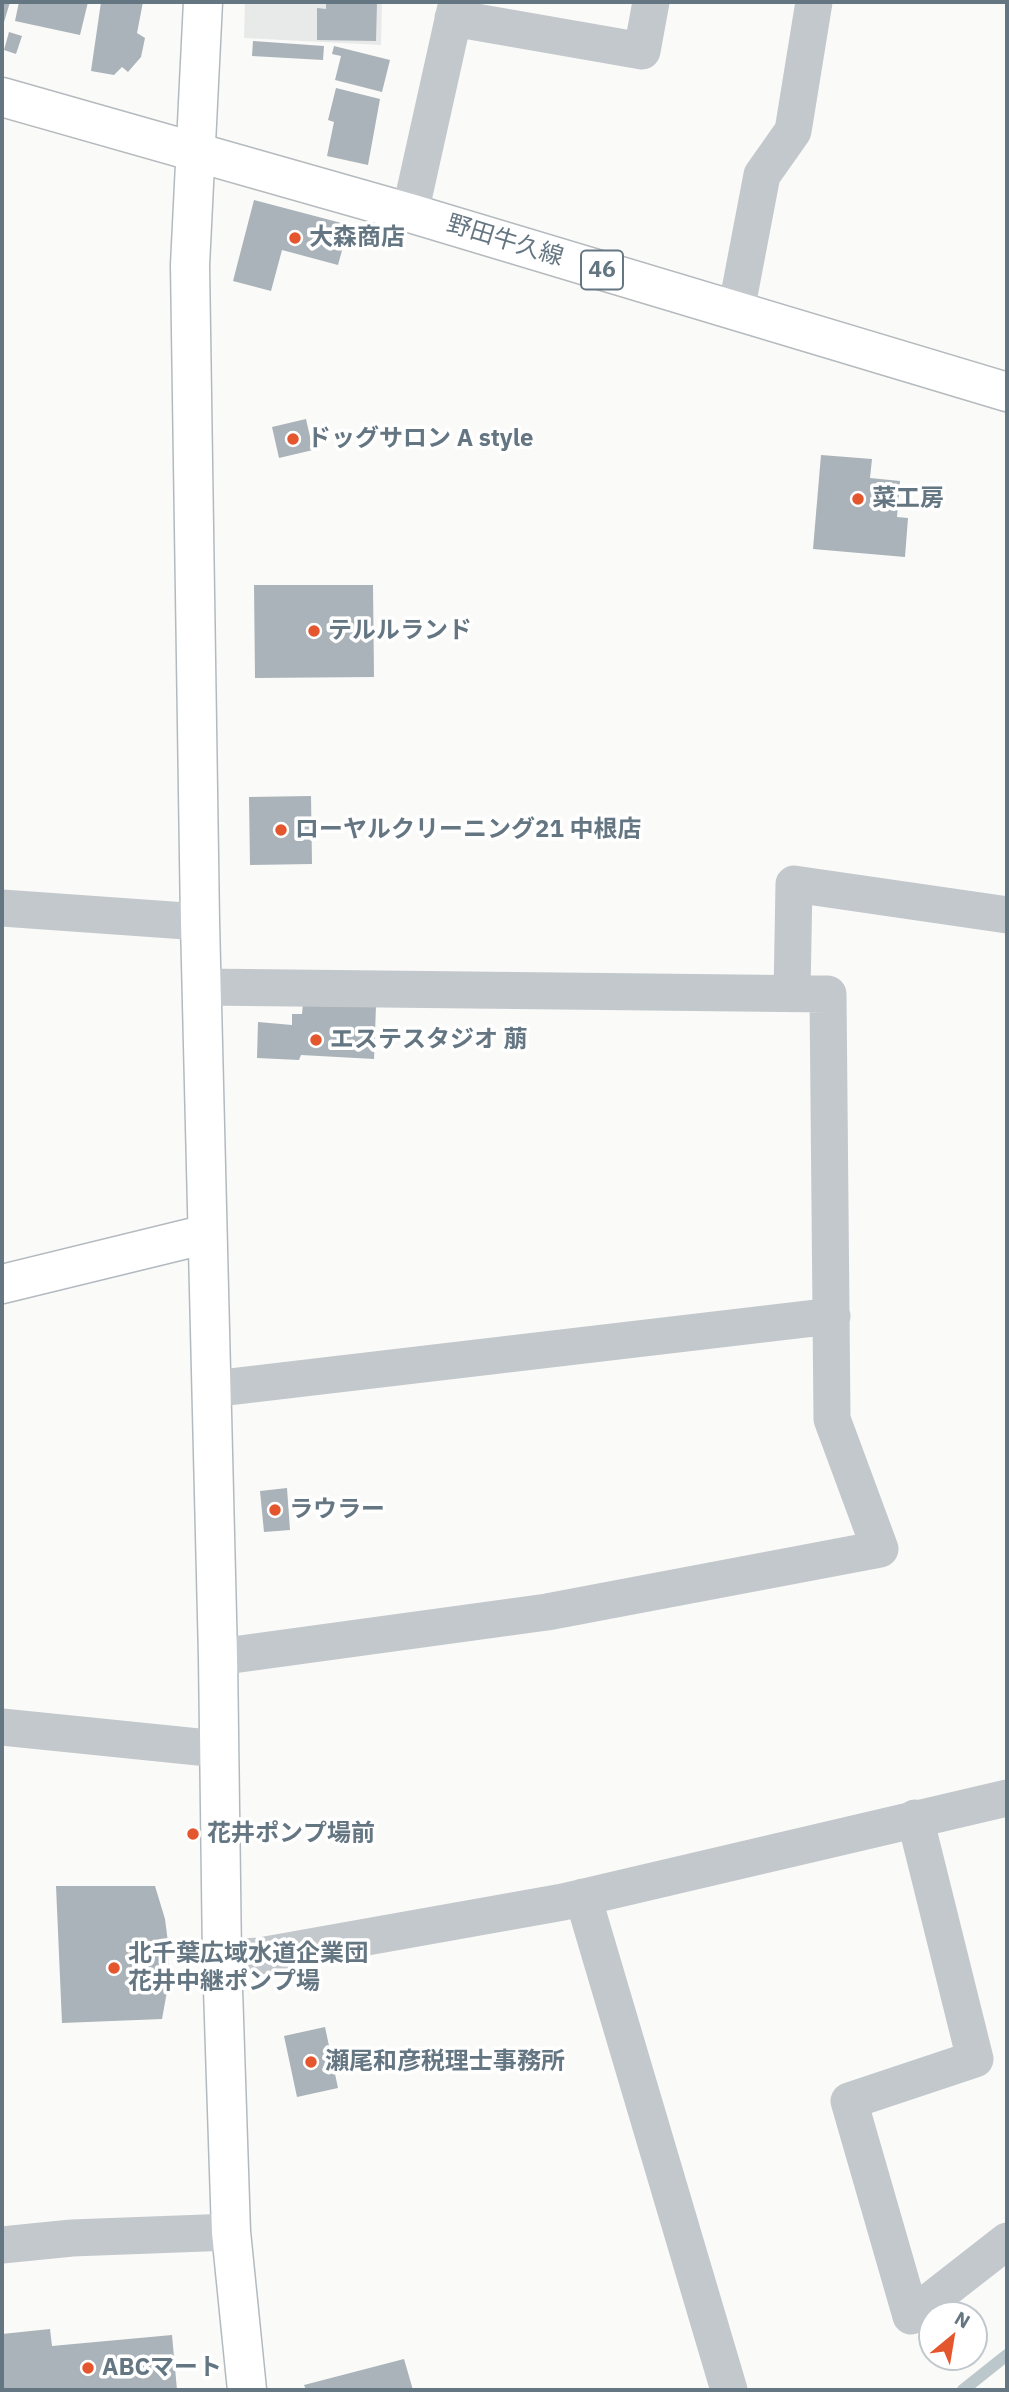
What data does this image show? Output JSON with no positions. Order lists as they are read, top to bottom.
{
  "streets": {
    "street": ["野田牛久線", "46"]
  },
  "places": [
    "大森商店",
    "ドッグサロン A style",
    "菜工房",
    "テルルランド",
    "ローヤルクリーニング21 中根店",
    "エステスタジオ 萠",
    "ラウラー",
    "花井ポンプ場前",
    "北千葉広域水道企業団 花井中継ポンプ場",
    "瀬尾和彦税理士事務所",
    "ABCマート"
  ],
  "north": "top right"
}
